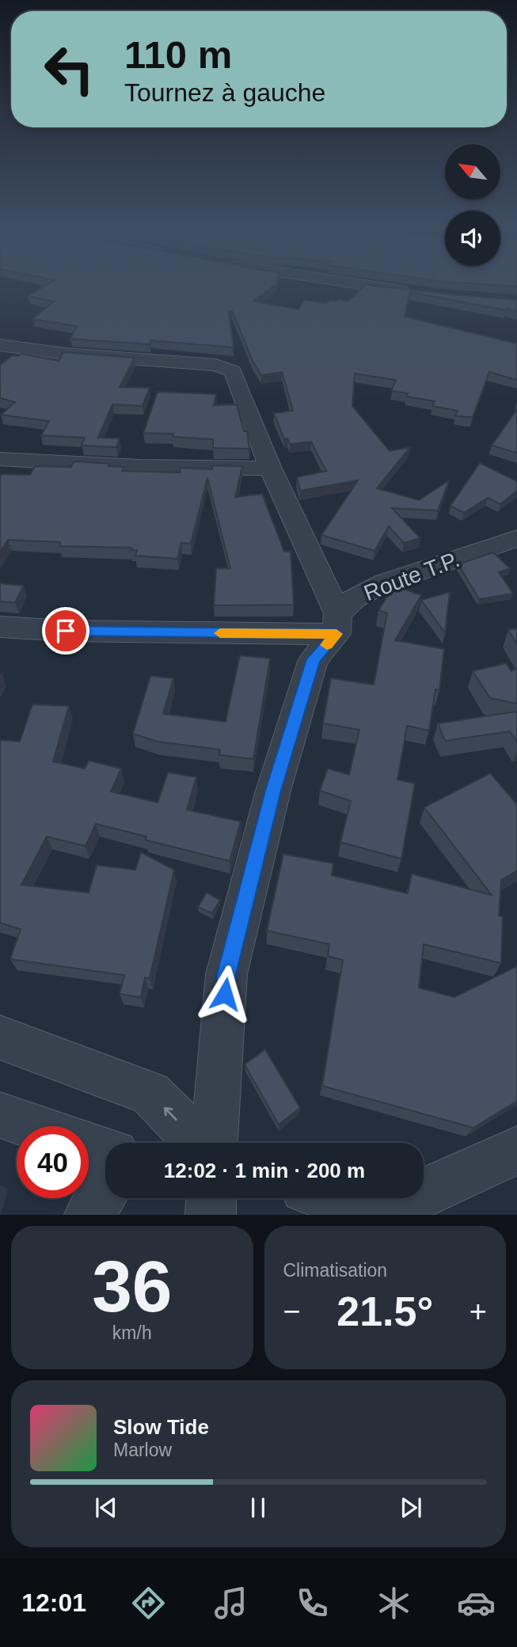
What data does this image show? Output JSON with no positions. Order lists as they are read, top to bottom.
{
  "streets": {
    "street": ["Route T.P."]
  },
  "north": "top left",
  "page": {
    "turn": ["110 m", "Tournez à gauche"],
    "limit": "40",
    "trip": "12:02 · 1 min · 200 m",
    "tile": [
      ["36", "km/h"],
      "Climatisation"
    ],
    "heat": ["−", "21.5°", "+"],
    "song": ["Slow Tide", "Marlow"],
    "tabs": "12:01"
  }
}
